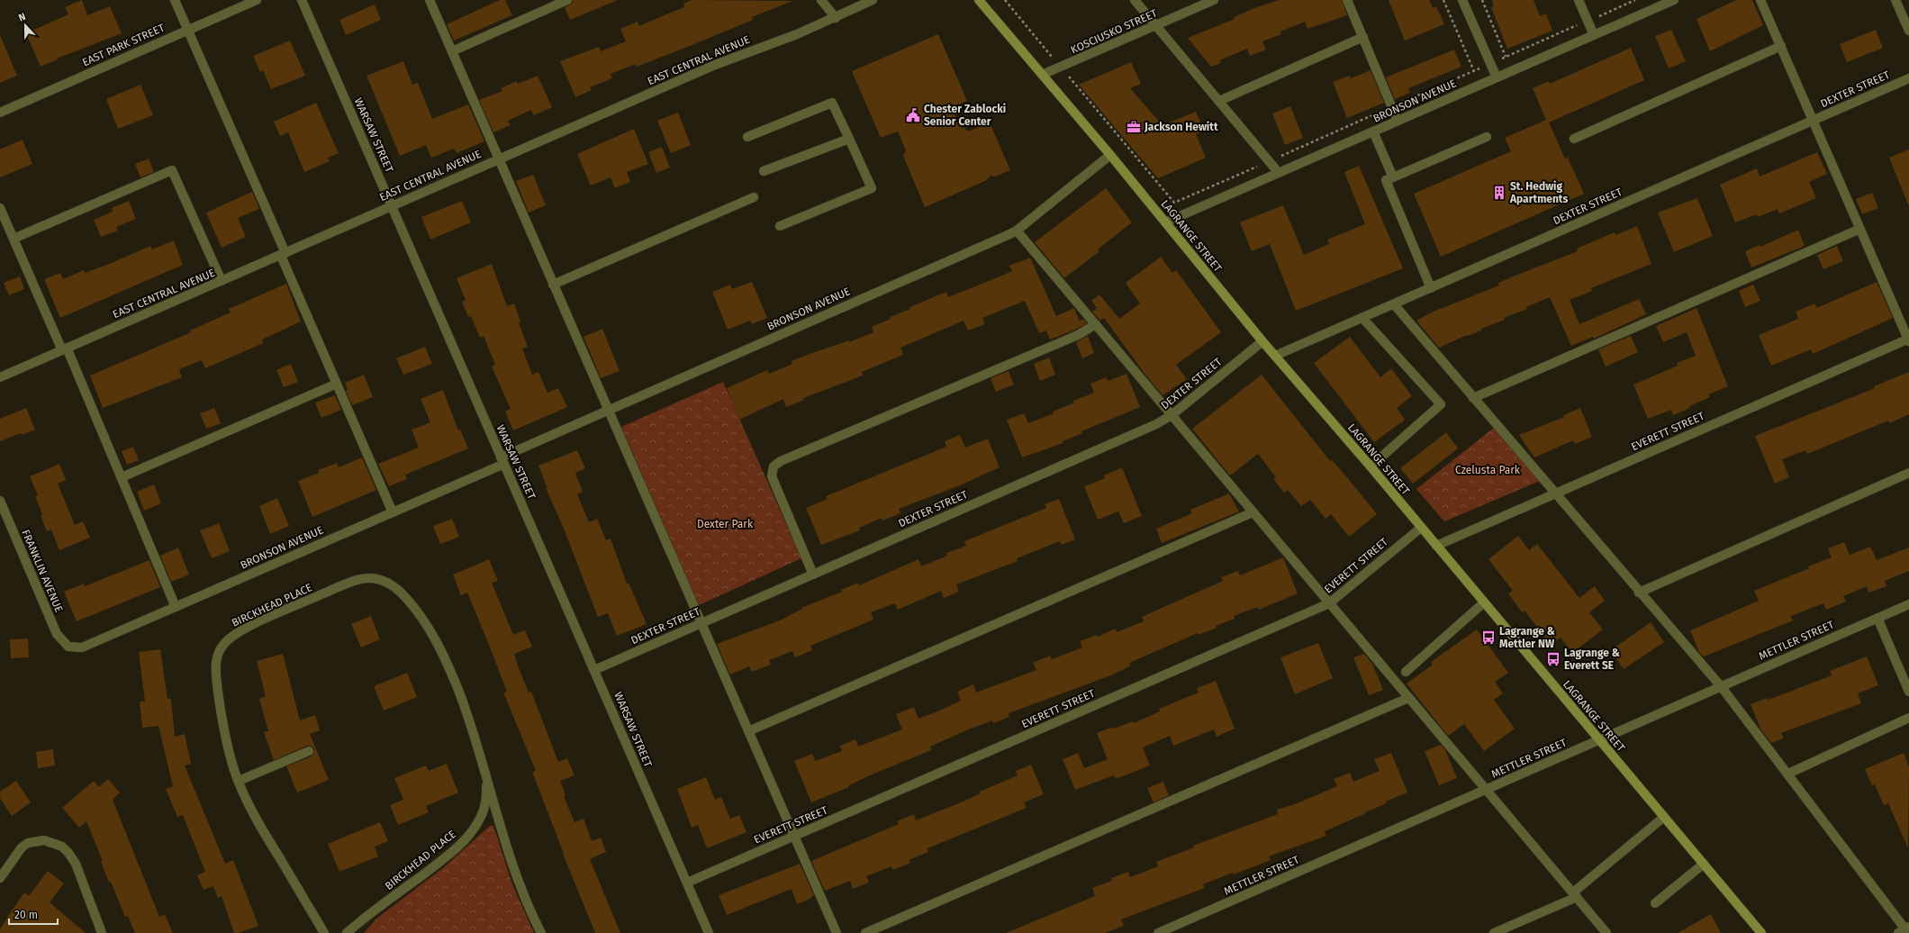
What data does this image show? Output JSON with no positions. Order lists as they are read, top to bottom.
{
  "streets": {
    "main road": ["LAGRANGE STREET"],
    "street": [
      "KOSCIUSKO STREET",
      "EAST PARK STREET",
      "EAST CENTRAL AVENUE",
      "DEXTER STREET",
      "BRONSON AVENUE",
      "WARSAW STREET",
      "EVERETT STREET",
      "FRANKLIN AVENUE",
      "BIRCKHEAD PLACE",
      "METTLER STREET"
    ]
  },
  "crossings": [
    ["KOSCIUSKO STREET", "LAGRANGE STREET"],
    ["EAST CENTRAL AVENUE", "WARSAW STREET"],
    ["DEXTER STREET", "WARSAW STREET"],
    ["DEXTER STREET", "LAGRANGE STREET"],
    ["BRONSON AVENUE", "WARSAW STREET"],
    ["BRONSON AVENUE", "LAGRANGE STREET"],
    ["BRONSON AVENUE", "FRANKLIN AVENUE"],
    ["WARSAW STREET", "EVERETT STREET"],
    ["LAGRANGE STREET", "EVERETT STREET"],
    ["LAGRANGE STREET", "METTLER STREET"]
  ],
  "parks": ["Czelusta Park", "Dexter Park"],
  "places": {
    "public building": ["Chester Zablocki Senior Center"],
    "office": ["Jackson Hewitt"],
    "building": ["St. Hedwig Apartments"],
    "bus stop": ["Lagrange & Mettler NW", "Lagrange & Everett SE"]
  },
  "scale_bar": "20 m",
  "north": "top"
}
